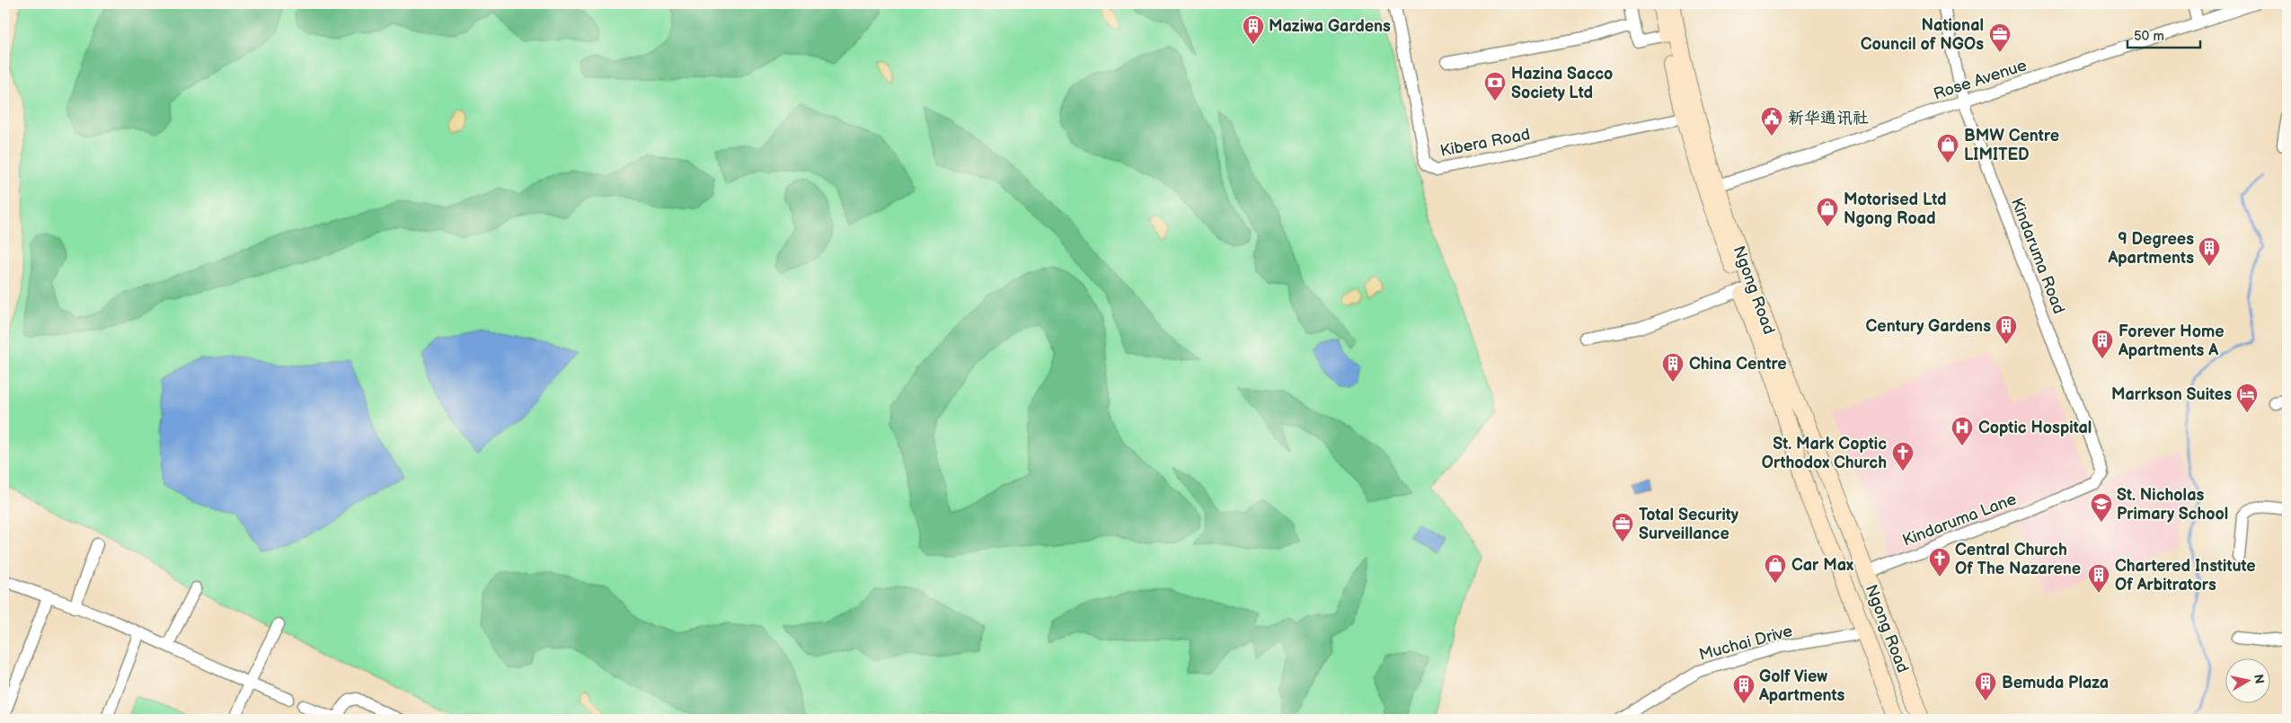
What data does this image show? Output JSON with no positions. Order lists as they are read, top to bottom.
{
  "streets": {
    "main road": ["Ngong Road"],
    "street": [
      "Rose Avenue",
      "Kibera Road",
      "Kindaruma Road",
      "Kindaruma Lane",
      "Muchai Drive"
    ]
  },
  "crossings": [
    ["Rose Avenue", "Kindaruma Road"],
    ["Rose Avenue", "Ngong Road"],
    ["Kibera Road", "Ngong Road"],
    ["Kindaruma Road", "Kindaruma Lane"],
    ["Ngong Road", "Kindaruma Lane"],
    ["Ngong Road", "Muchai Drive"]
  ],
  "places": {
    "building": [
      "Maziwa Gardens",
      "9 Degrees Apartments",
      "Century Gardens",
      "Forever Home Apartments A",
      "China Centre",
      "Chartered Institute Of Arbitrators",
      "Bemuda Plaza",
      "Golf View Apartments"
    ],
    "office": ["National Council of NGOs", "Total Security Surveillance"],
    "bank": ["Hazina Sacco Society Ltd"],
    "public building": ["新华通讯社"],
    "shop": ["BMW Centre LIMITED", "Motorised Ltd Ngong Road", "Car Max"],
    "hotel": ["Marrkson Suites"],
    "hospital": ["Coptic Hospital"],
    "church": ["St. Mark Coptic Orthodox Church", "Central Church Of The Nazarene"],
    "school or university": ["St. Nicholas Primary School"]
  },
  "scale_bar": "50 m",
  "north": "right"
}
